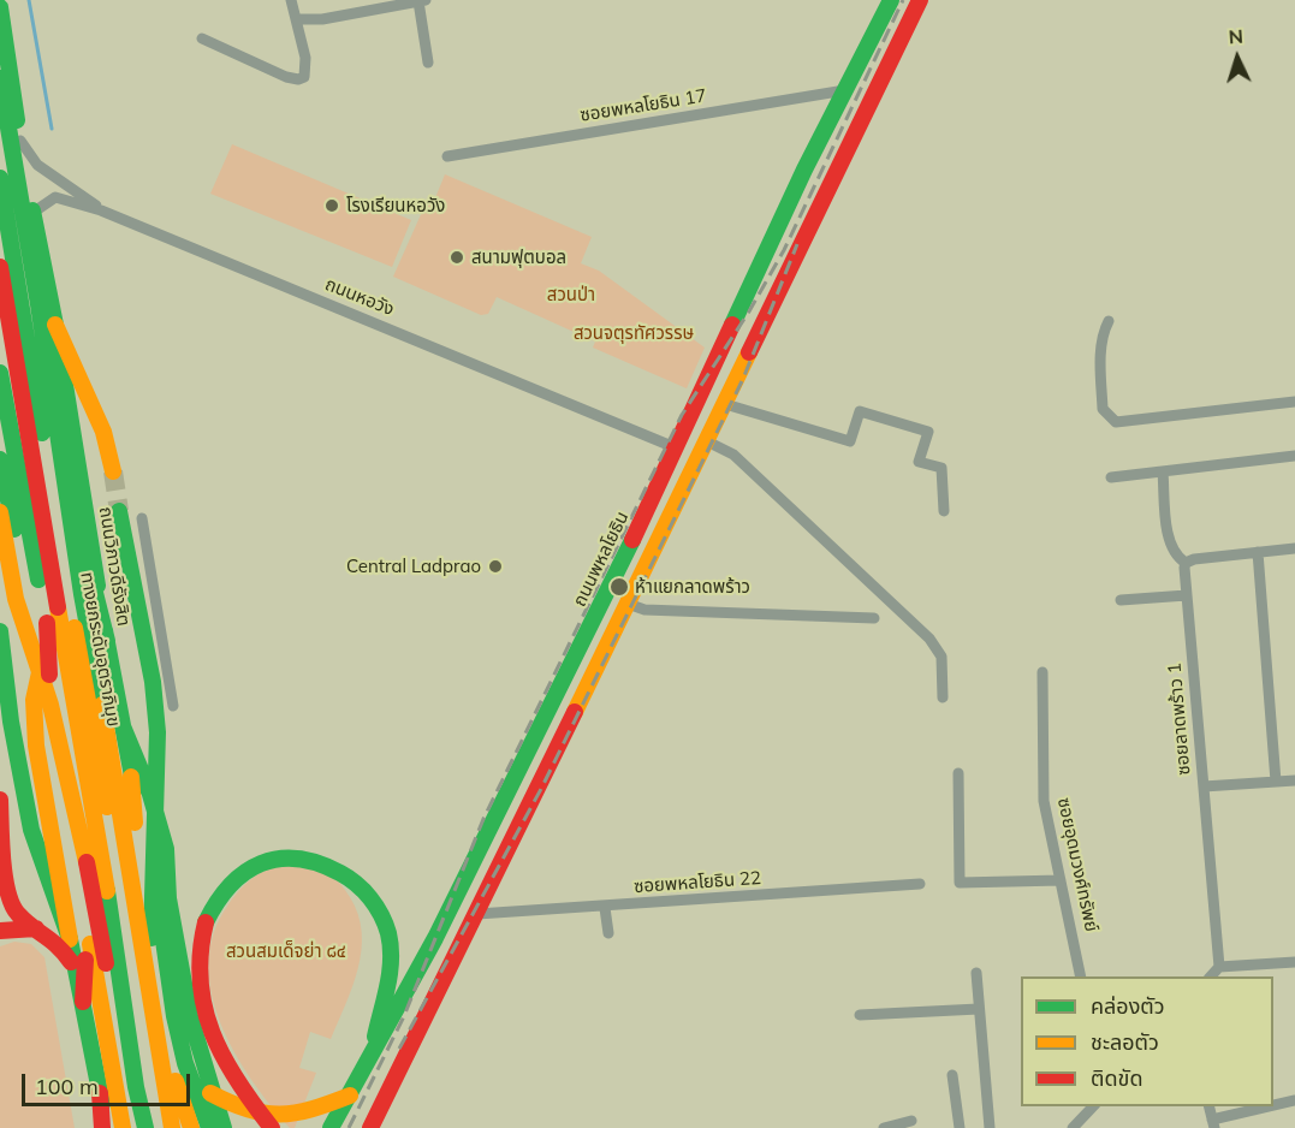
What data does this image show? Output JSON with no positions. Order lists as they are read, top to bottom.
{
  "streets": {
    "main road": ["ถนนพหลโยธิน", "ถนนวิภาวดีรังสิต", "ทางยกระดับอุตราภิมุข"],
    "street": [
      "ซอยพหลโยธิน 17",
      "ถนนหอวัง",
      "ซอยลาดพร้าว 1",
      "ซอยอุดมวงศ์ทรัพย์",
      "ซอยพหลโยธิน 22"
    ]
  },
  "crossings": [
    ["ซอยพหลโยธิน 17", "ถนนพหลโยธิน"],
    ["ถนนหอวัง", "ถนนพหลโยธิน"],
    ["ถนนหอวัง", "ถนนวิภาวดีรังสิต"]
  ],
  "parks": ["สวนป่า", "สวนจตุรทัศวรรษ", "สวนสมเด็จย่า ๘๔"],
  "places": [
    "โรงเรียนหอวัง",
    "สนามฟุตบอล",
    "Central Ladprao",
    "ห้าแยกลาดพร้าว"
  ],
  "legend": ["คล่องตัว", "ชะลอตัว", "ติดขัด"],
  "scale_bar": "100 m",
  "north": "top"
}
